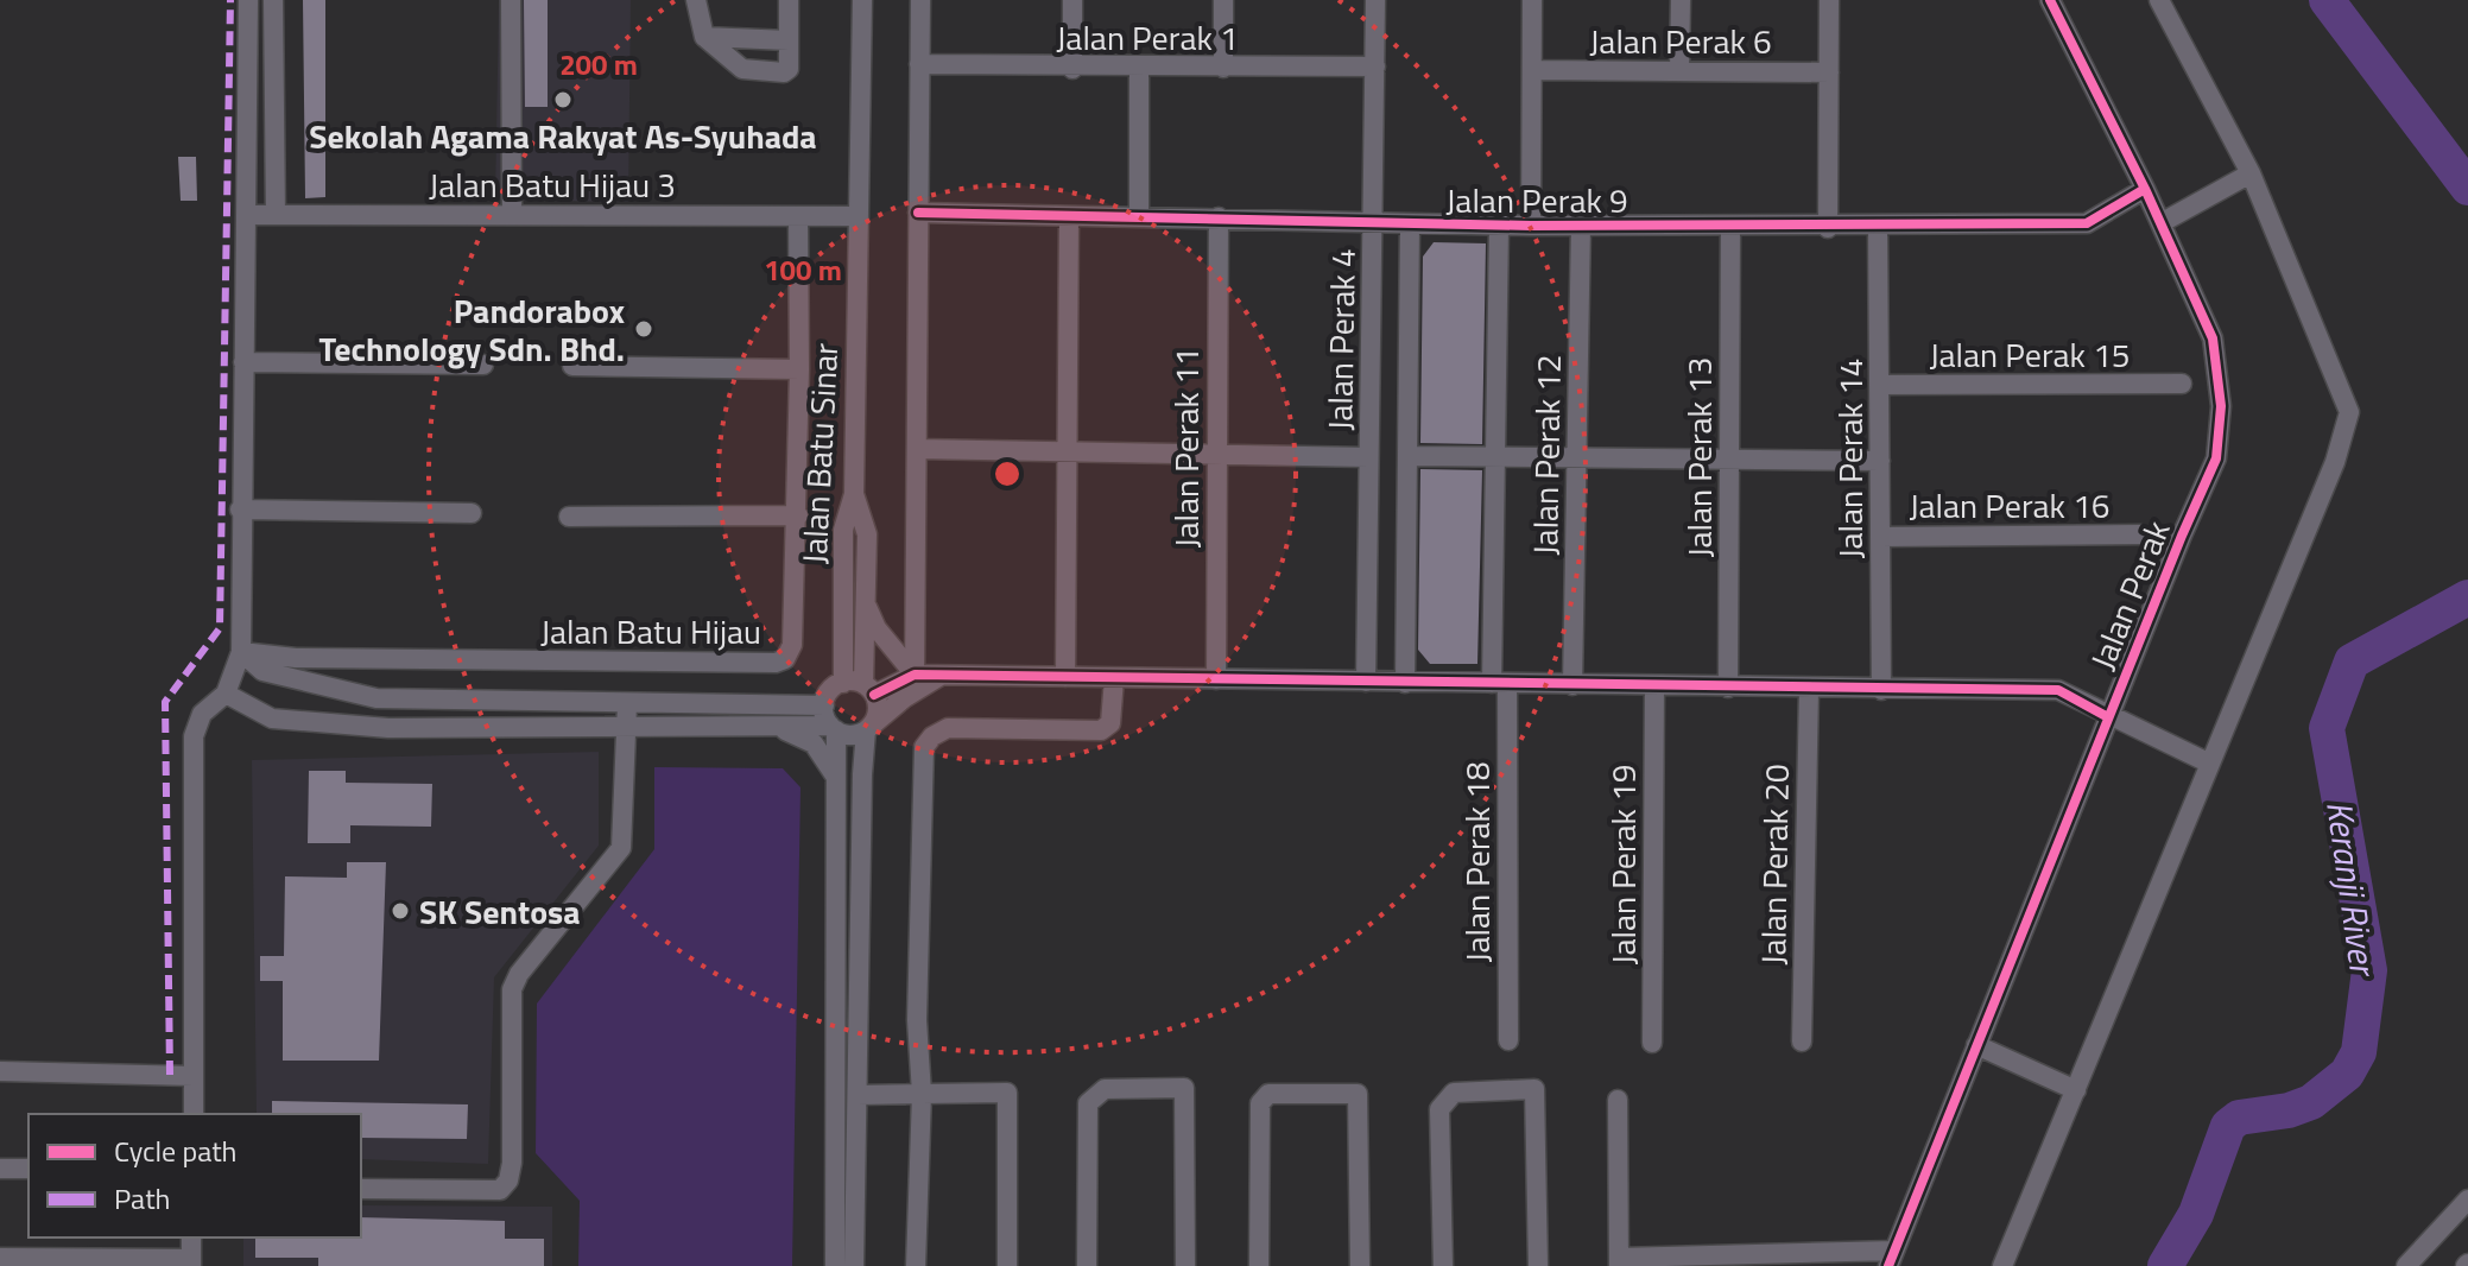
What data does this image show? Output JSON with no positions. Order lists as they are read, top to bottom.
{
  "streets": {
    "street": [
      "Jalan Perak 1",
      "Jalan Perak 6",
      "Jalan Batu Hijau 3",
      "Jalan Perak 9",
      "Jalan Perak 4",
      "Jalan Perak 15",
      "Jalan Perak 11",
      "Jalan Batu Sinar",
      "Jalan Perak 12",
      "Jalan Perak 13",
      "Jalan Perak 14",
      "Jalan Perak 16",
      "Jalan Perak",
      "Jalan Batu Hijau",
      "Jalan Perak 18",
      "Jalan Perak 19",
      "Jalan Perak 20"
    ]
  },
  "crossings": [
    ["Jalan Perak 1", "Jalan Perak 4"],
    ["Jalan Batu Hijau 3", "Jalan Batu Sinar"],
    ["Jalan Batu Hijau 3", "Jalan Batu Hijau"],
    ["Jalan Perak 9", "Jalan Perak 4"],
    ["Jalan Perak 9", "Jalan Perak 11"],
    ["Jalan Perak 9", "Jalan Perak 12"],
    ["Jalan Perak 9", "Jalan Perak 13"],
    ["Jalan Perak 9", "Jalan Perak 14"],
    ["Jalan Perak 9", "Jalan Perak"],
    ["Jalan Perak 9", "Jalan Perak 18"],
    ["Jalan Perak 15", "Jalan Perak 14"],
    ["Jalan Perak 14", "Jalan Perak 16"]
  ],
  "water": ["Keranji River"],
  "places": ["Sekolah Agama Rakyat As-Syuhada", "Pandorabox Technology Sdn. Bhd.", "SK Sentosa"],
  "legend": ["Cycle path", "Path"],
  "rings": ["200 m", "100 m"]
}
